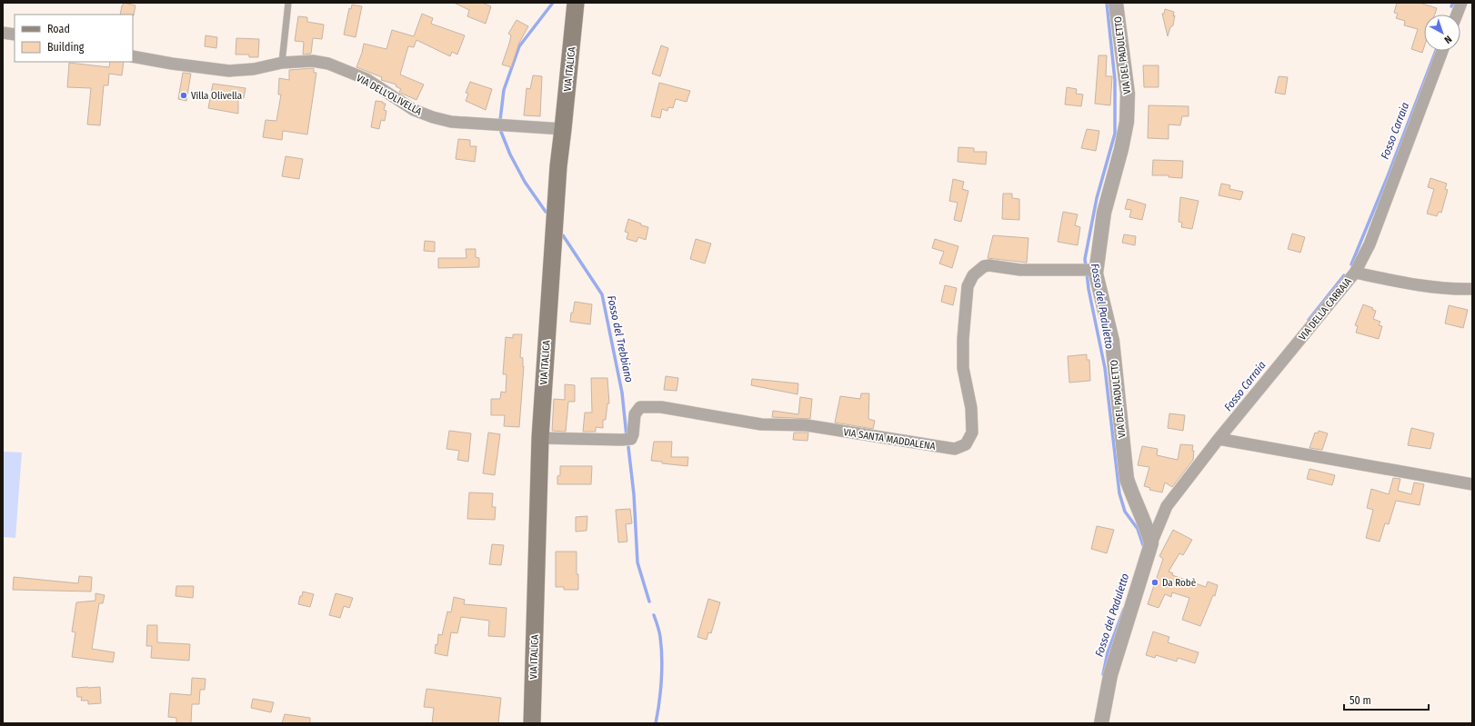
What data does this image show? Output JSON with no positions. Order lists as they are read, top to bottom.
{
  "streets": {
    "main road": ["VIA ITALICA"],
    "street": [
      "VIA DEL PADULETTO",
      "VIA DELL'OLIVELLA",
      "VIA DELLA CARRAIA",
      "VIA SANTA MADDALENA"
    ]
  },
  "crossings": [
    ["VIA DEL PADULETTO", "VIA DELLA CARRAIA"],
    ["VIA DEL PADULETTO", "VIA SANTA MADDALENA"],
    ["VIA ITALICA", "VIA DELL'OLIVELLA"],
    ["VIA ITALICA", "VIA SANTA MADDALENA"]
  ],
  "water": ["Fosso Carraia", "Fosso del Paduletto", "Fosso del Trebbiano"],
  "places": ["Villa Olivella", "Da Robè"],
  "legend": ["Road", "Building"],
  "scale_bar": "50 m",
  "north": "bottom right"
}
